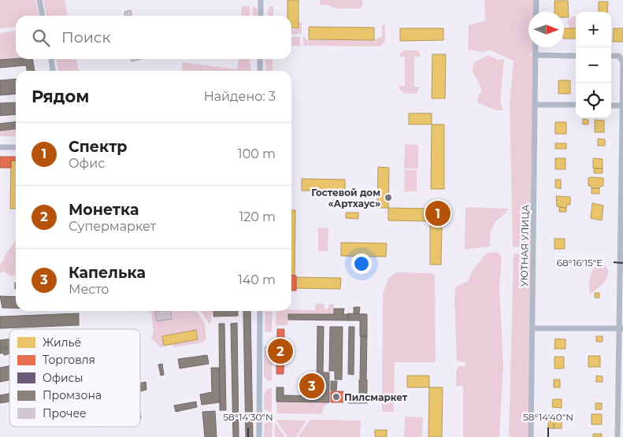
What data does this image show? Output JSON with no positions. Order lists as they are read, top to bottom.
{
  "streets": {
    "street": ["УЮТНАЯ УЛИЦА"]
  },
  "places": ["Гостевой дом «Артхаус»", "Пилсмаркет"],
  "legend": [
    "Жильё",
    "Торговля",
    "Офисы",
    "Промзона",
    "Прочее"
  ],
  "north": "right",
  "page": {
    "map_buttons": ["+", "−"],
    "search": "Поиск",
    "heading": ["Рядом", "Найдено: 3"],
    "list": [
      {
        "mark": "1",
        "name": "Спектр",
        "note": "Офис",
        "value": "100 m"
      },
      {
        "mark": "2",
        "name": "Монетка",
        "note": "Супермаркет",
        "value": "120 m"
      },
      {
        "mark": "3",
        "name": "Капелька",
        "note": "Место",
        "value": "140 m"
      }
    ],
    "pins": ["1", "2", "3"]
  },
  "coordinates": ["68°16'15\"E", "58°14'30\"N", "58°14'40\"N"]
}
